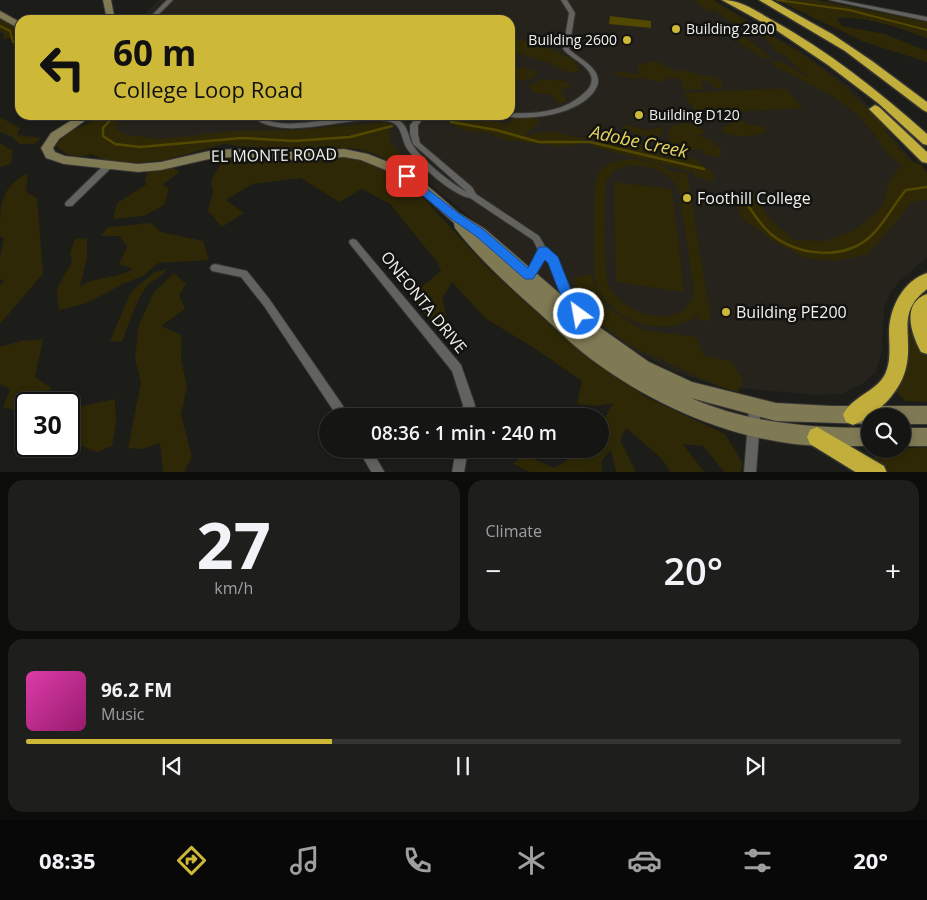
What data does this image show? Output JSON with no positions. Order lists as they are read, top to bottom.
{
  "streets": {
    "street": ["EL MONTE ROAD", "ONEONTA DRIVE"]
  },
  "water": ["Adobe Creek"],
  "places": [
    "Building 2800",
    "Building 2600",
    "Building D120",
    "Foothill College",
    "Building PE200"
  ],
  "page": {
    "turn": ["60 m", "College Loop Road"],
    "limit": "30",
    "trip": "08:36 · 1 min · 240 m",
    "tile": [
      ["27", "km/h"],
      "Climate"
    ],
    "heat": ["−", "20°", "+"],
    "song": ["96.2 FM", "Music"],
    "tabs": ["08:35", "20°"]
  }
}
